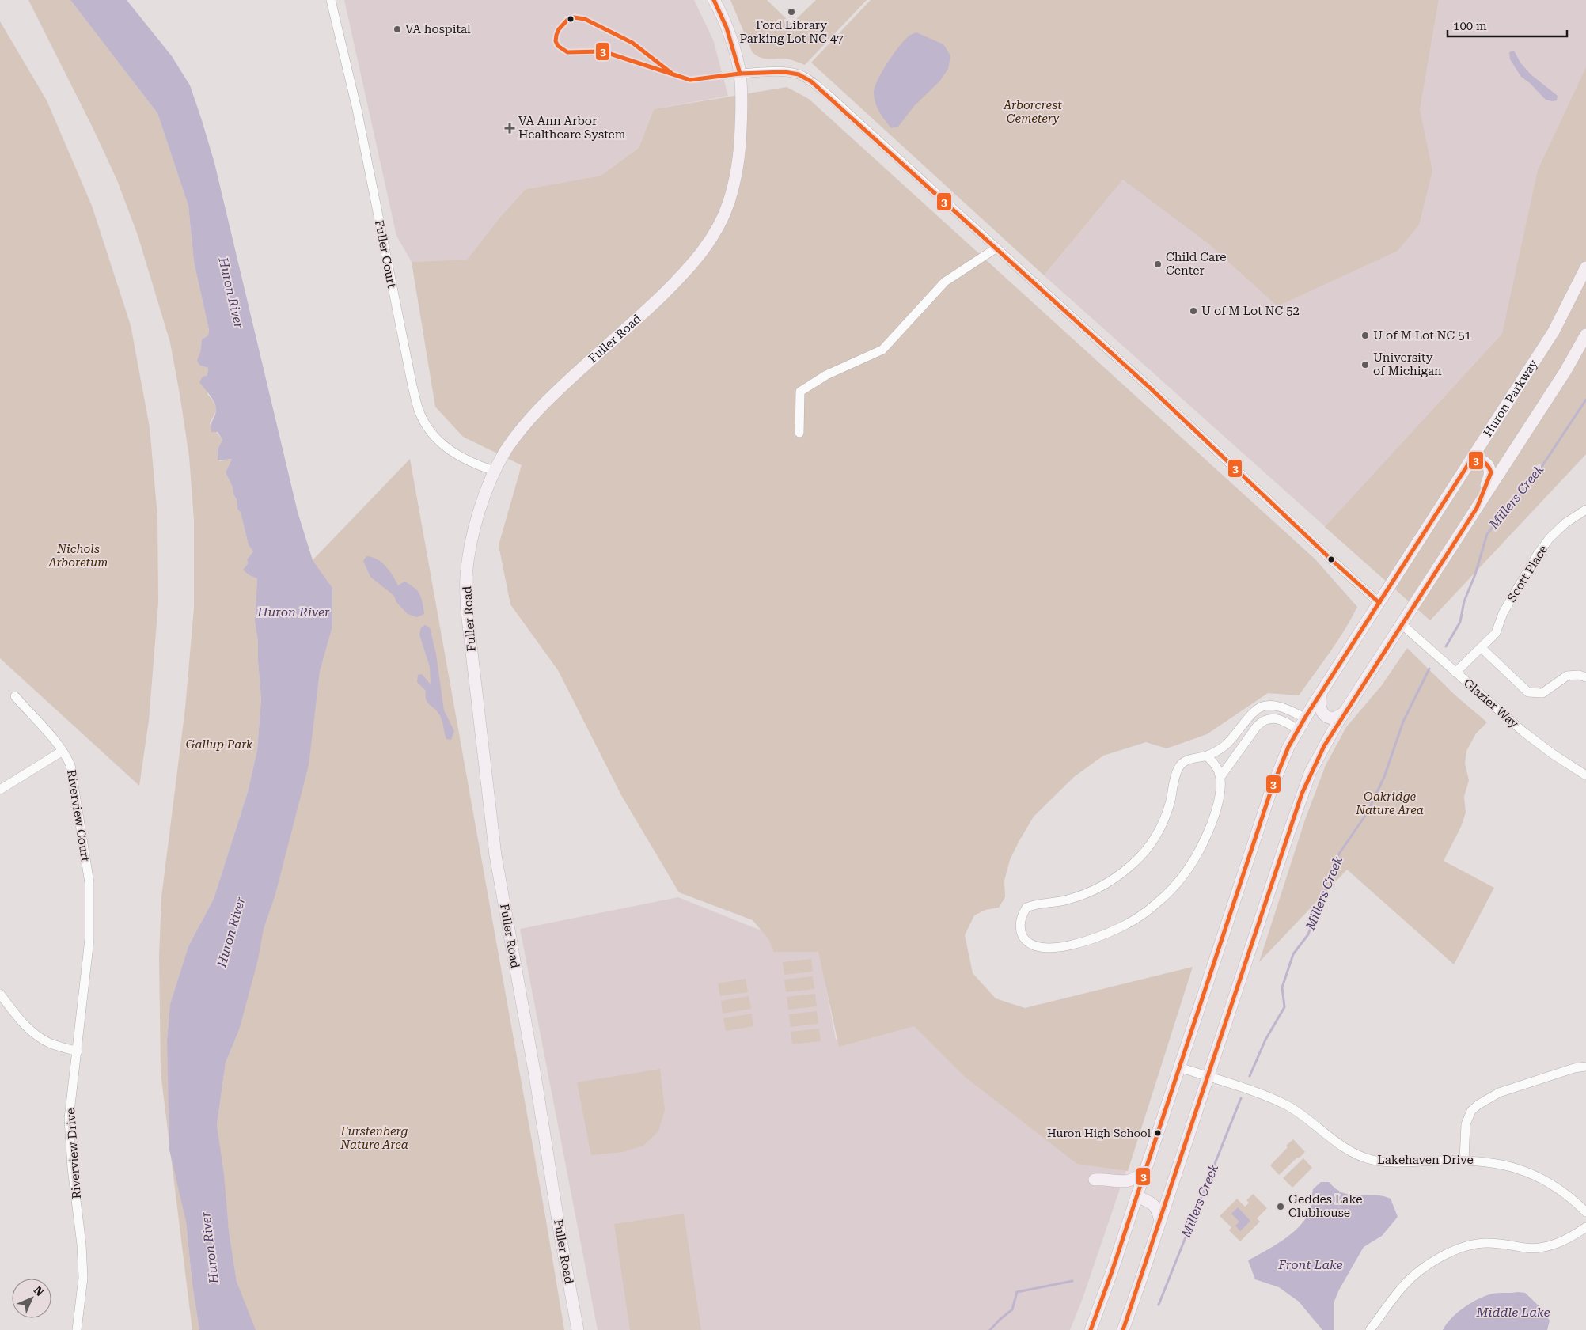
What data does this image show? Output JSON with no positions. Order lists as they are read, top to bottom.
{
  "streets": {
    "main road": ["Fuller Road", "Huron Parkway"],
    "street": [
      "Fuller Court",
      "Scott Place",
      "Glazier Way",
      "Riverview Court",
      "Riverview Drive",
      "Lakehaven Drive"
    ]
  },
  "crossings": [
    ["Fuller Court", "Fuller Road"],
    ["Huron Parkway", "Lakehaven Drive"],
    ["Scott Place", "Glazier Way"],
    ["Riverview Court", "Riverview Drive"]
  ],
  "water": [
    "Huron River",
    "Millers Creek",
    "Front Lake",
    "Middle Lake"
  ],
  "parks": [
    "Arborcrest Cemetery",
    "Nichols Arboretum",
    "Gallup Park",
    "Oakridge Nature Area",
    "Furstenberg Nature Area"
  ],
  "places": {
    "other": [
      "Ford Library Parking Lot NC 47",
      "VA hospital",
      "Child Care Center",
      "U of M Lot NC 52",
      "U of M Lot NC 51",
      "University of Michigan",
      "Huron High School",
      "Geddes Lake Clubhouse"
    ],
    "health": ["VA Ann Arbor Healthcare System"]
  },
  "lines": ["transit line 3"],
  "scale_bar": "100 m",
  "north": "top right"
}
